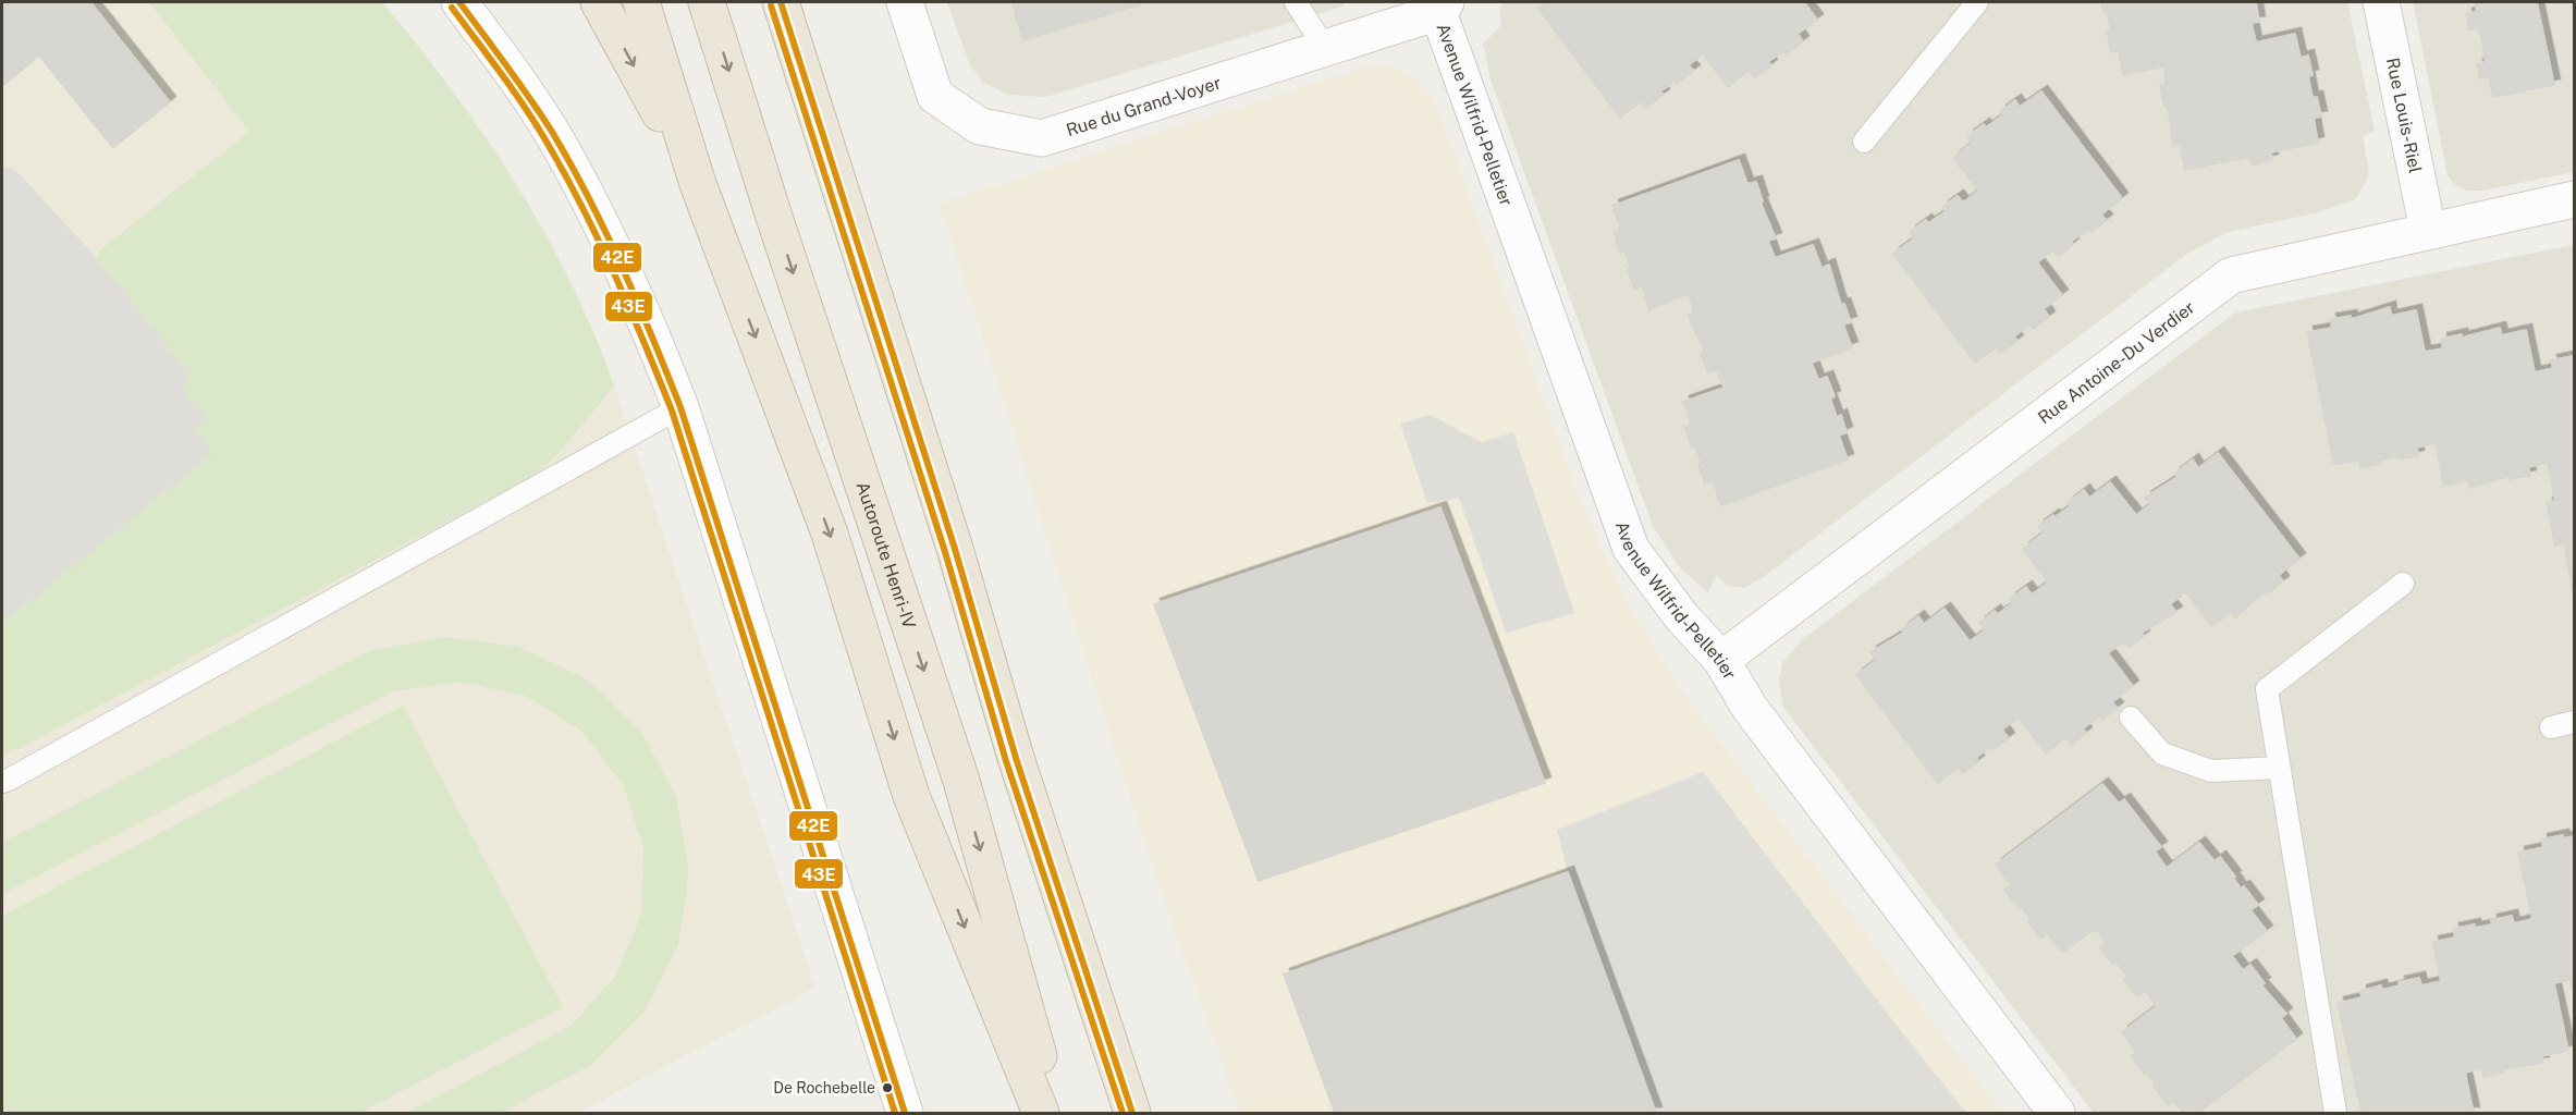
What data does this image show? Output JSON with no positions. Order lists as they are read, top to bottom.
{
  "streets": {
    "highway": ["Autoroute Henri-IV"],
    "street": [
      "Rue du Grand-Voyer",
      "Avenue Wilfrid-Pelletier",
      "Rue Louis-Riel",
      "Rue Antoine-Du Verdier"
    ]
  },
  "crossings": [
    ["Rue du Grand-Voyer", "Avenue Wilfrid-Pelletier"],
    ["Avenue Wilfrid-Pelletier", "Rue Antoine-Du Verdier"],
    ["Rue Louis-Riel", "Rue Antoine-Du Verdier"]
  ],
  "places": ["De Rochebelle"],
  "lines": ["transit line 42E", "transit line 43E"]
}
